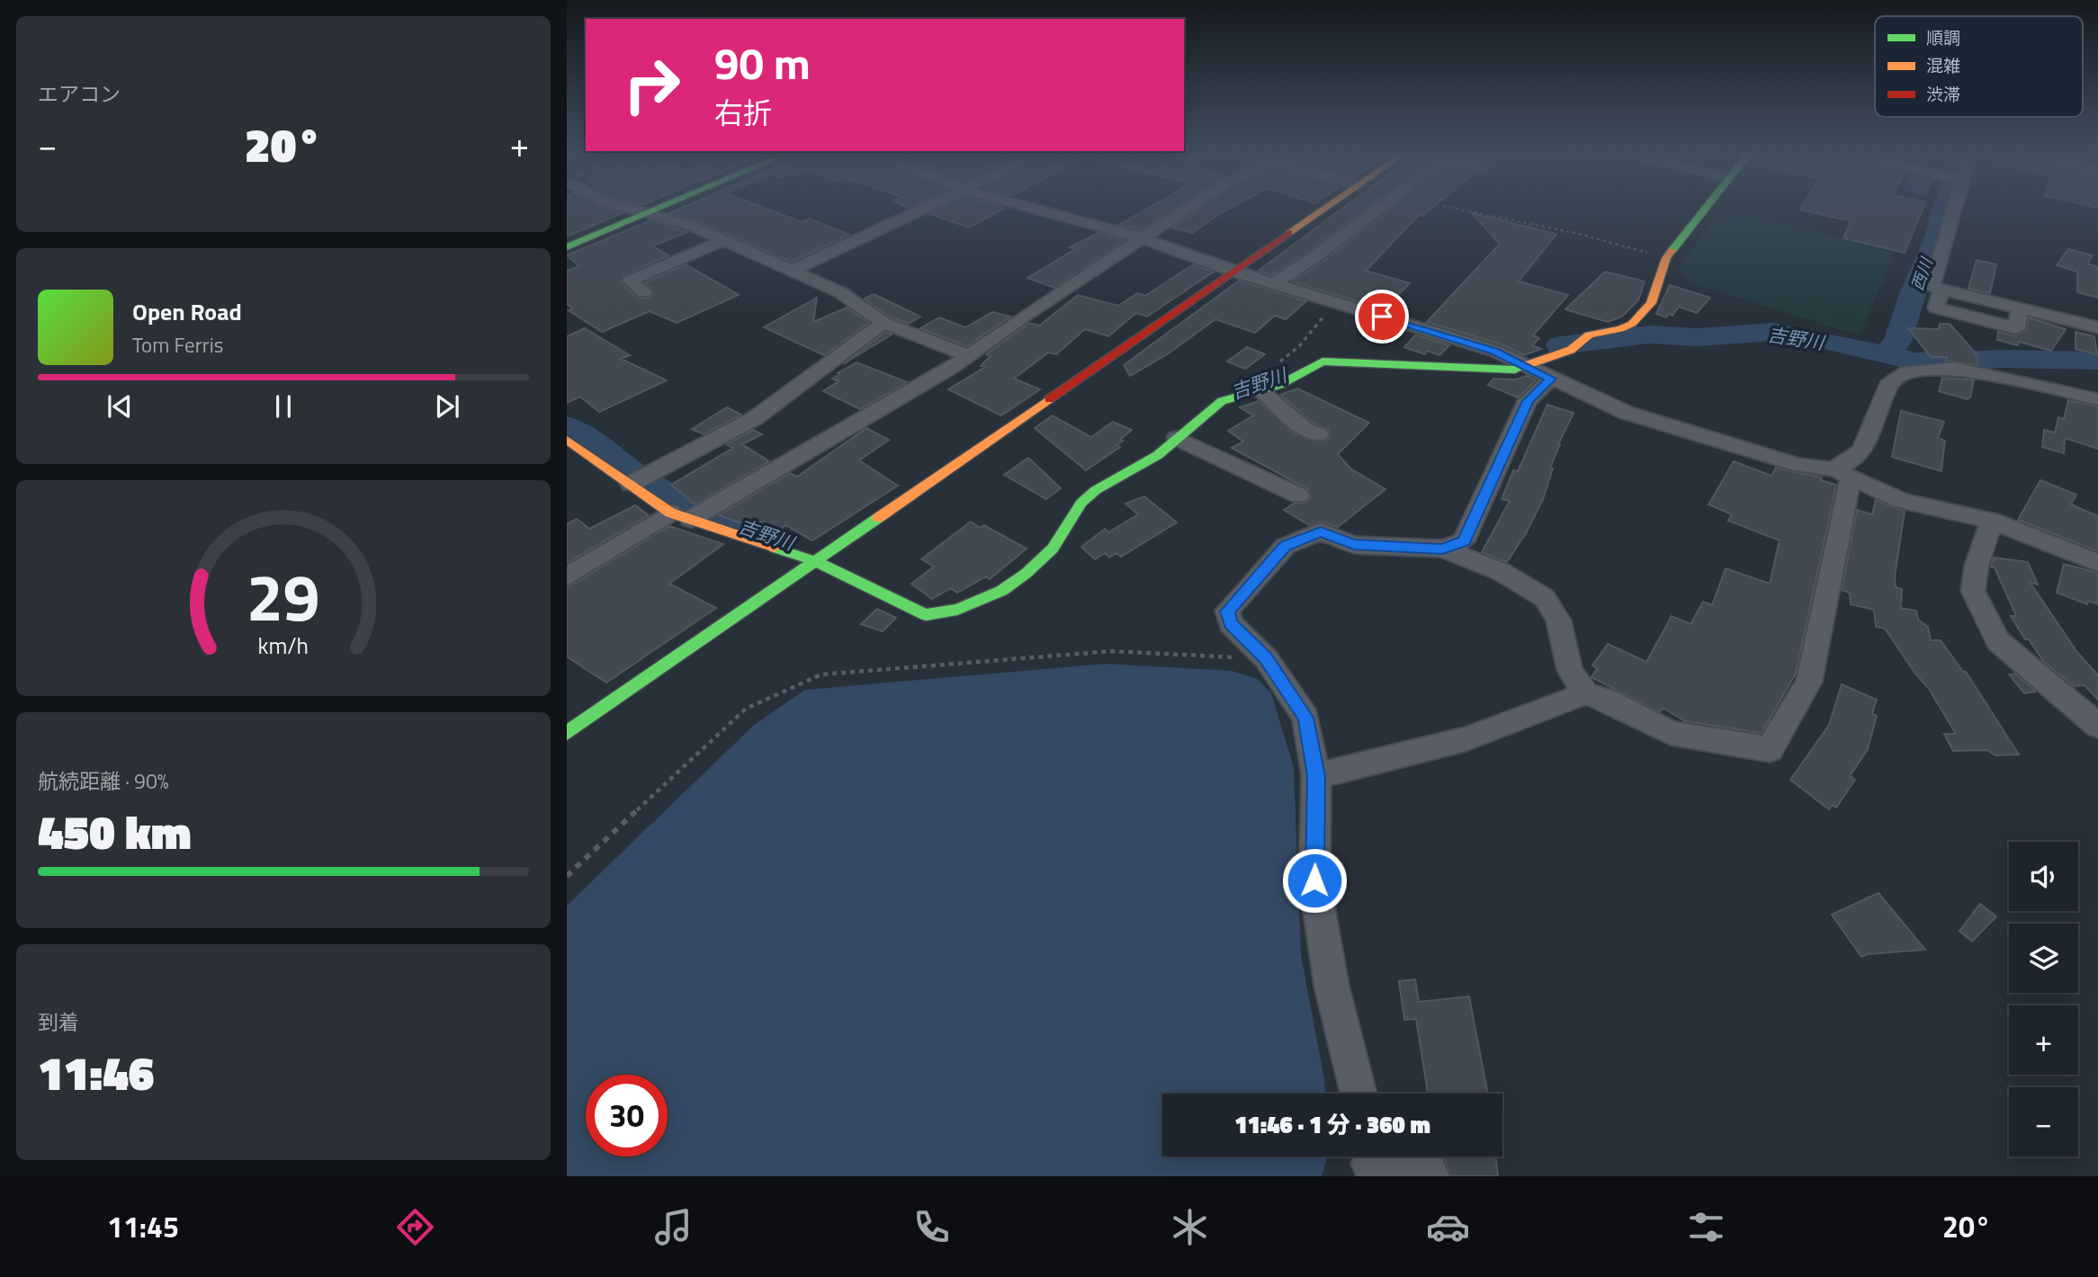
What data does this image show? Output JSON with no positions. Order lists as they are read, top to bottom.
{
  "water": ["西川", "吉野川"],
  "legend": ["順調", "混雑", "渋滞"],
  "page": {
    "tile": [
      "エアコン",
      ["航続距離 · 90%", "450 km"],
      ["到着", "11:46"]
    ],
    "turn": ["90 m", "右折"],
    "heat": ["−", "20°", "+"],
    "song": ["Open Road", "Tom Ferris"],
    "map_buttons": ["+", "−"],
    "limit": "30",
    "trip": "11:46 · 1 分 · 360 m",
    "tabs": ["11:45", "20°"],
    "gauge": ["29", "km/h"]
  }
}
